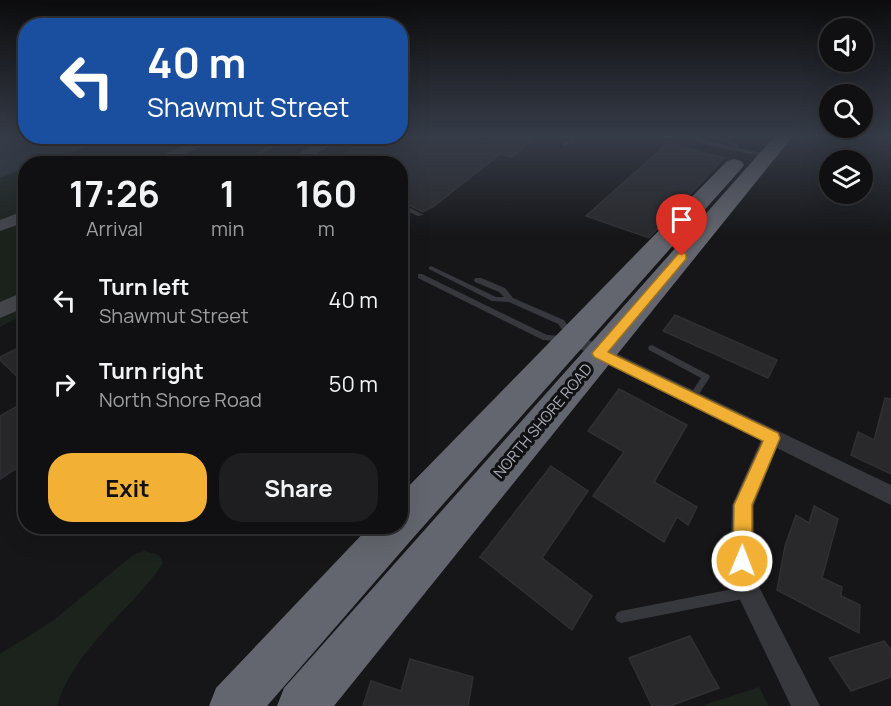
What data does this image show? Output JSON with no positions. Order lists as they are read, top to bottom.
{
  "streets": {
    "highway": ["NORTH SHORE ROAD"]
  },
  "page": {
    "turn": ["40 m", "Shawmut Street"],
    "eta": [
      "17:26",
      "Arrival",
      "1",
      "min",
      "160",
      "m"
    ],
    "list": [
      {
        "name": "Turn left",
        "note": "Shawmut Street",
        "value": "40 m"
      },
      {
        "name": "Turn right",
        "note": "North Shore Road",
        "value": "50 m"
      }
    ],
    "buttons": ["Exit", "Share"]
  }
}
